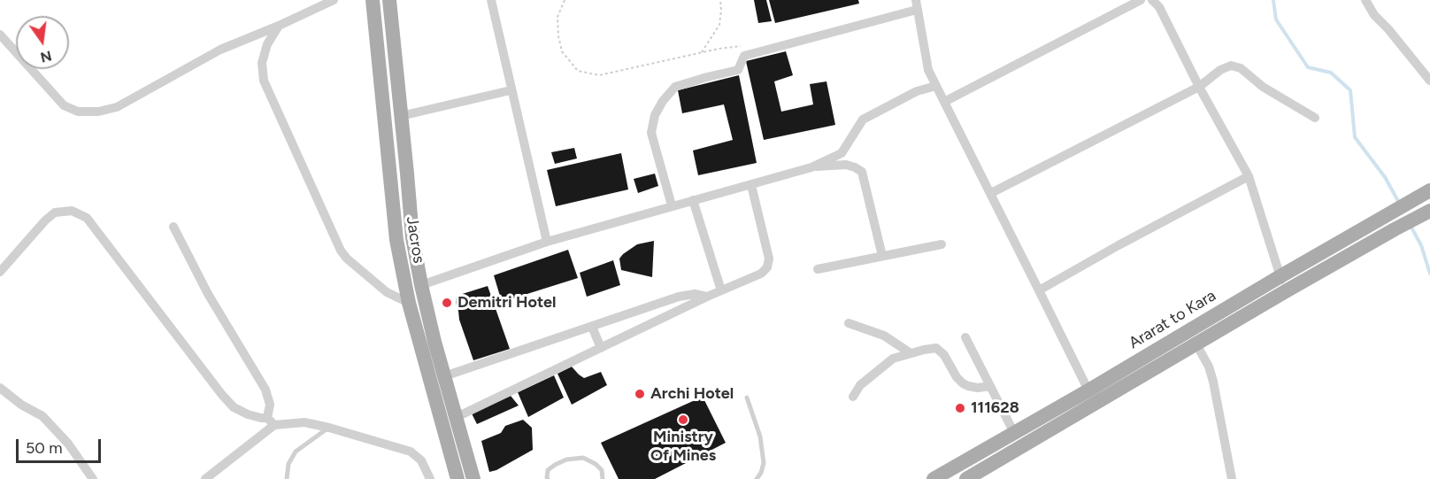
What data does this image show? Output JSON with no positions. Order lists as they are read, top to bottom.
{
  "streets": {
    "main road": ["Jacros", "Ararat to Kara"]
  },
  "places": [
    "Demitri Hotel",
    "Archi Hotel",
    "111628",
    "Ministry Of Mines"
  ],
  "scale_bar": "50 m",
  "north": "bottom"
}
